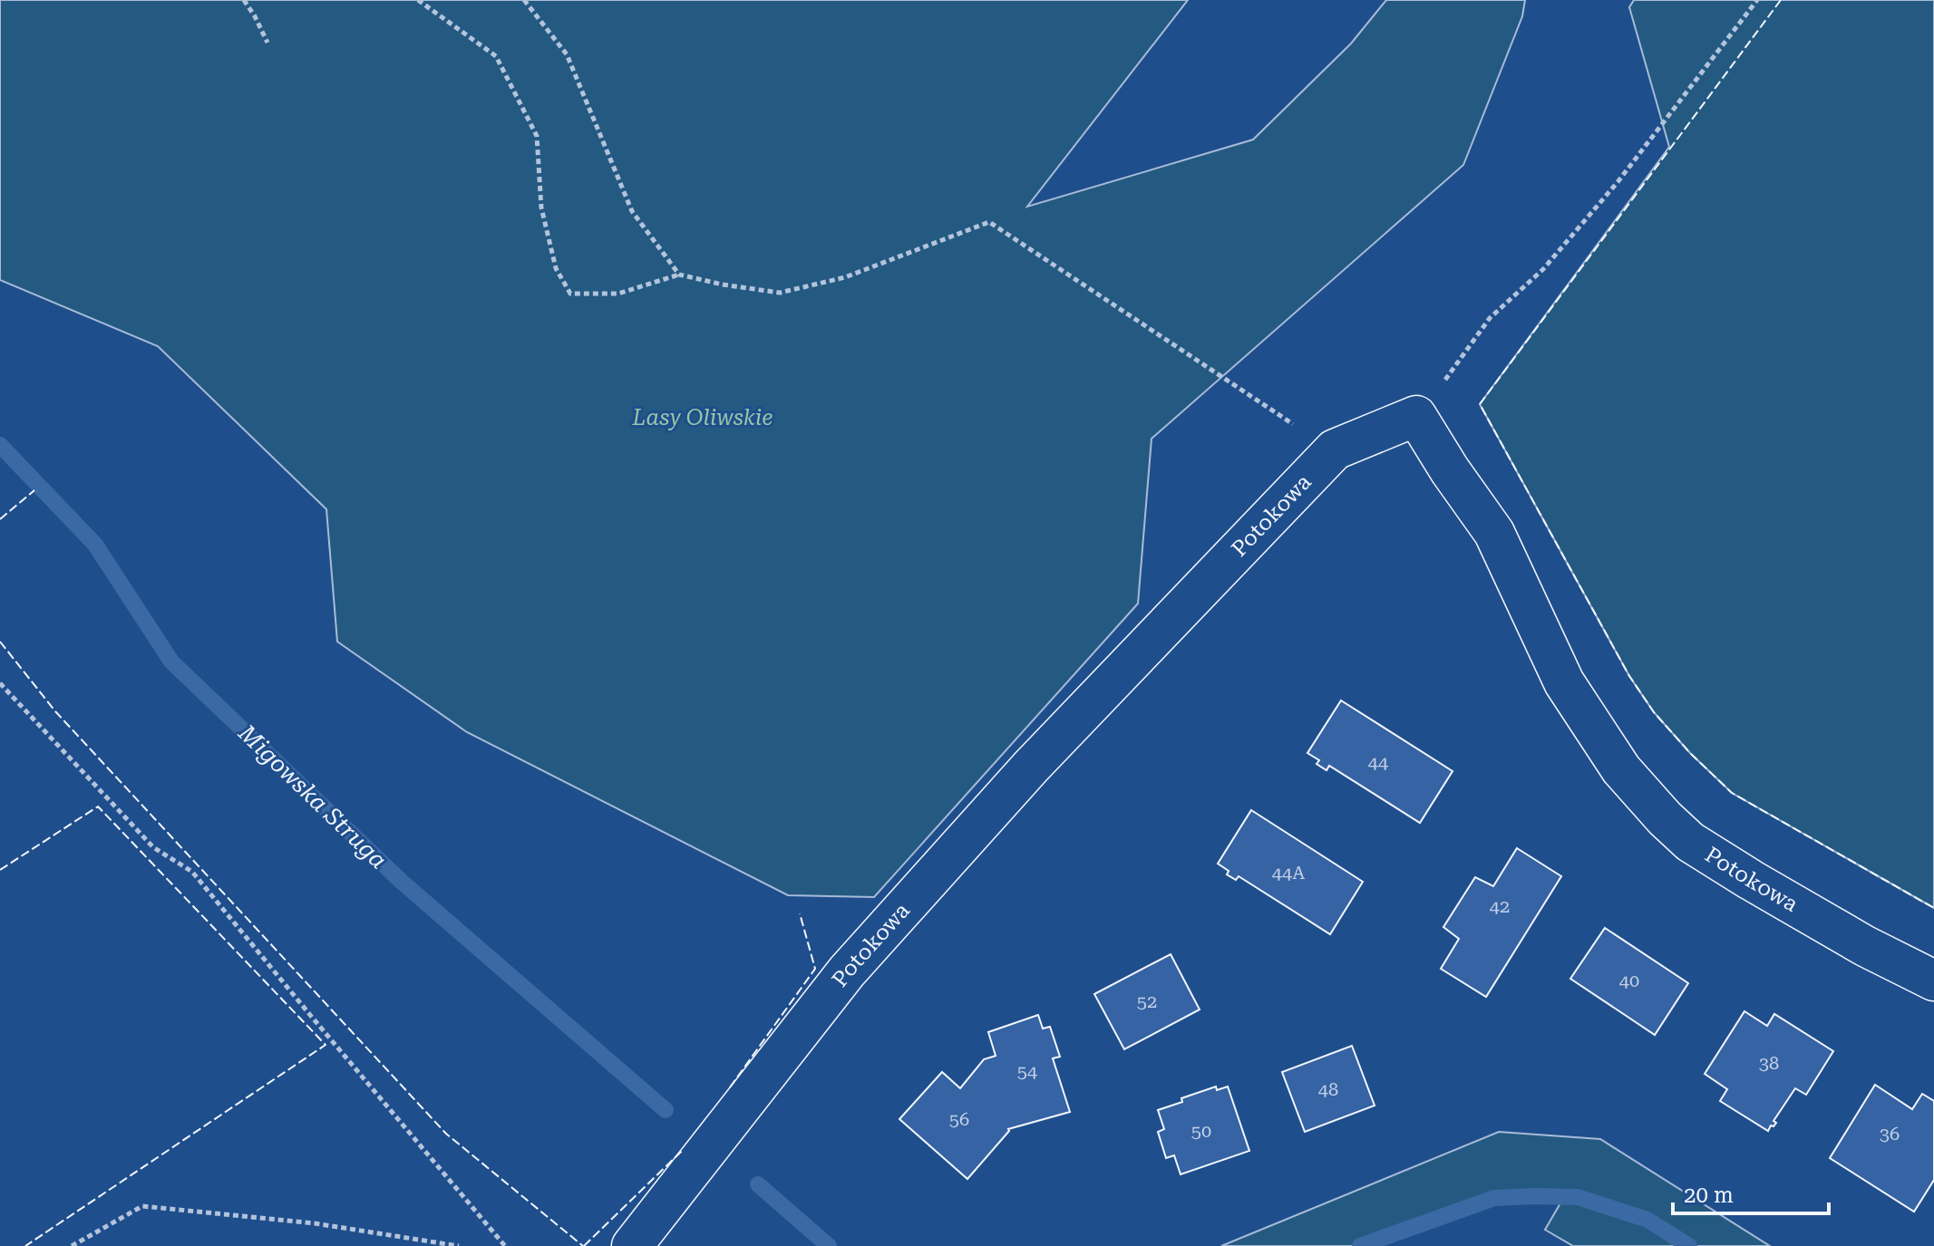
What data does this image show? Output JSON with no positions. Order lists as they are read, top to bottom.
{
  "streets": {
    "street": ["Potokowa"]
  },
  "water": ["Migowska Struga"],
  "parks": ["Lasy Oliwskie"],
  "house_numbers": [
    "44",
    "44A",
    "42",
    "40",
    "52",
    "38",
    "54",
    "48",
    "56",
    "50",
    "36"
  ],
  "scale_bar": "20 m"
}
